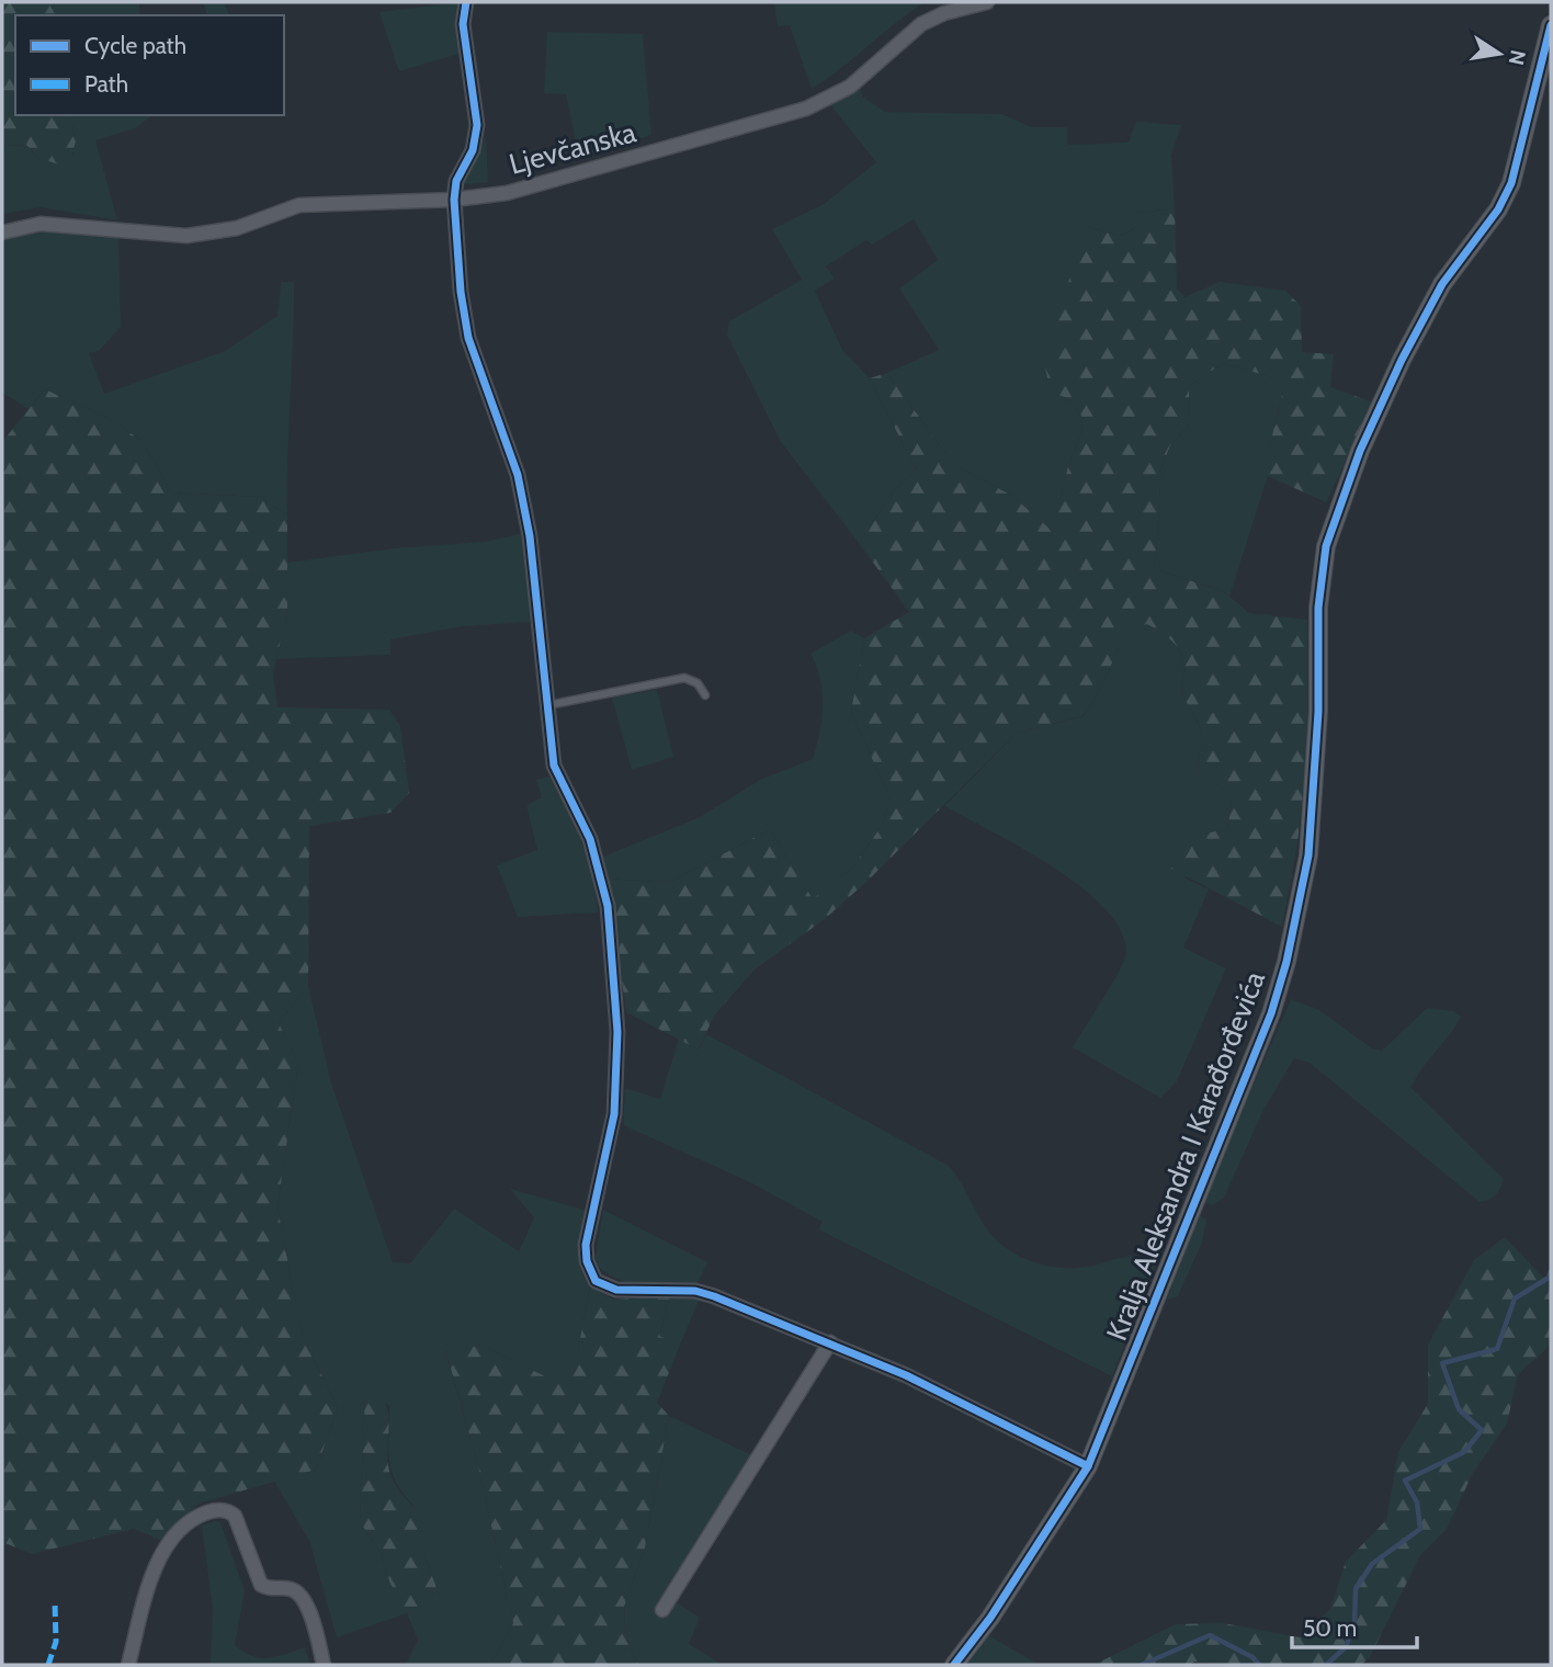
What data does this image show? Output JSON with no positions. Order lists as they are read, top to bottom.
{
  "streets": {
    "street": ["Ljevčanska", "Kralja Aleksandra I Karađorđevića"]
  },
  "legend": ["Cycle path", "Path"],
  "scale_bar": "50 m",
  "north": "right"
}
